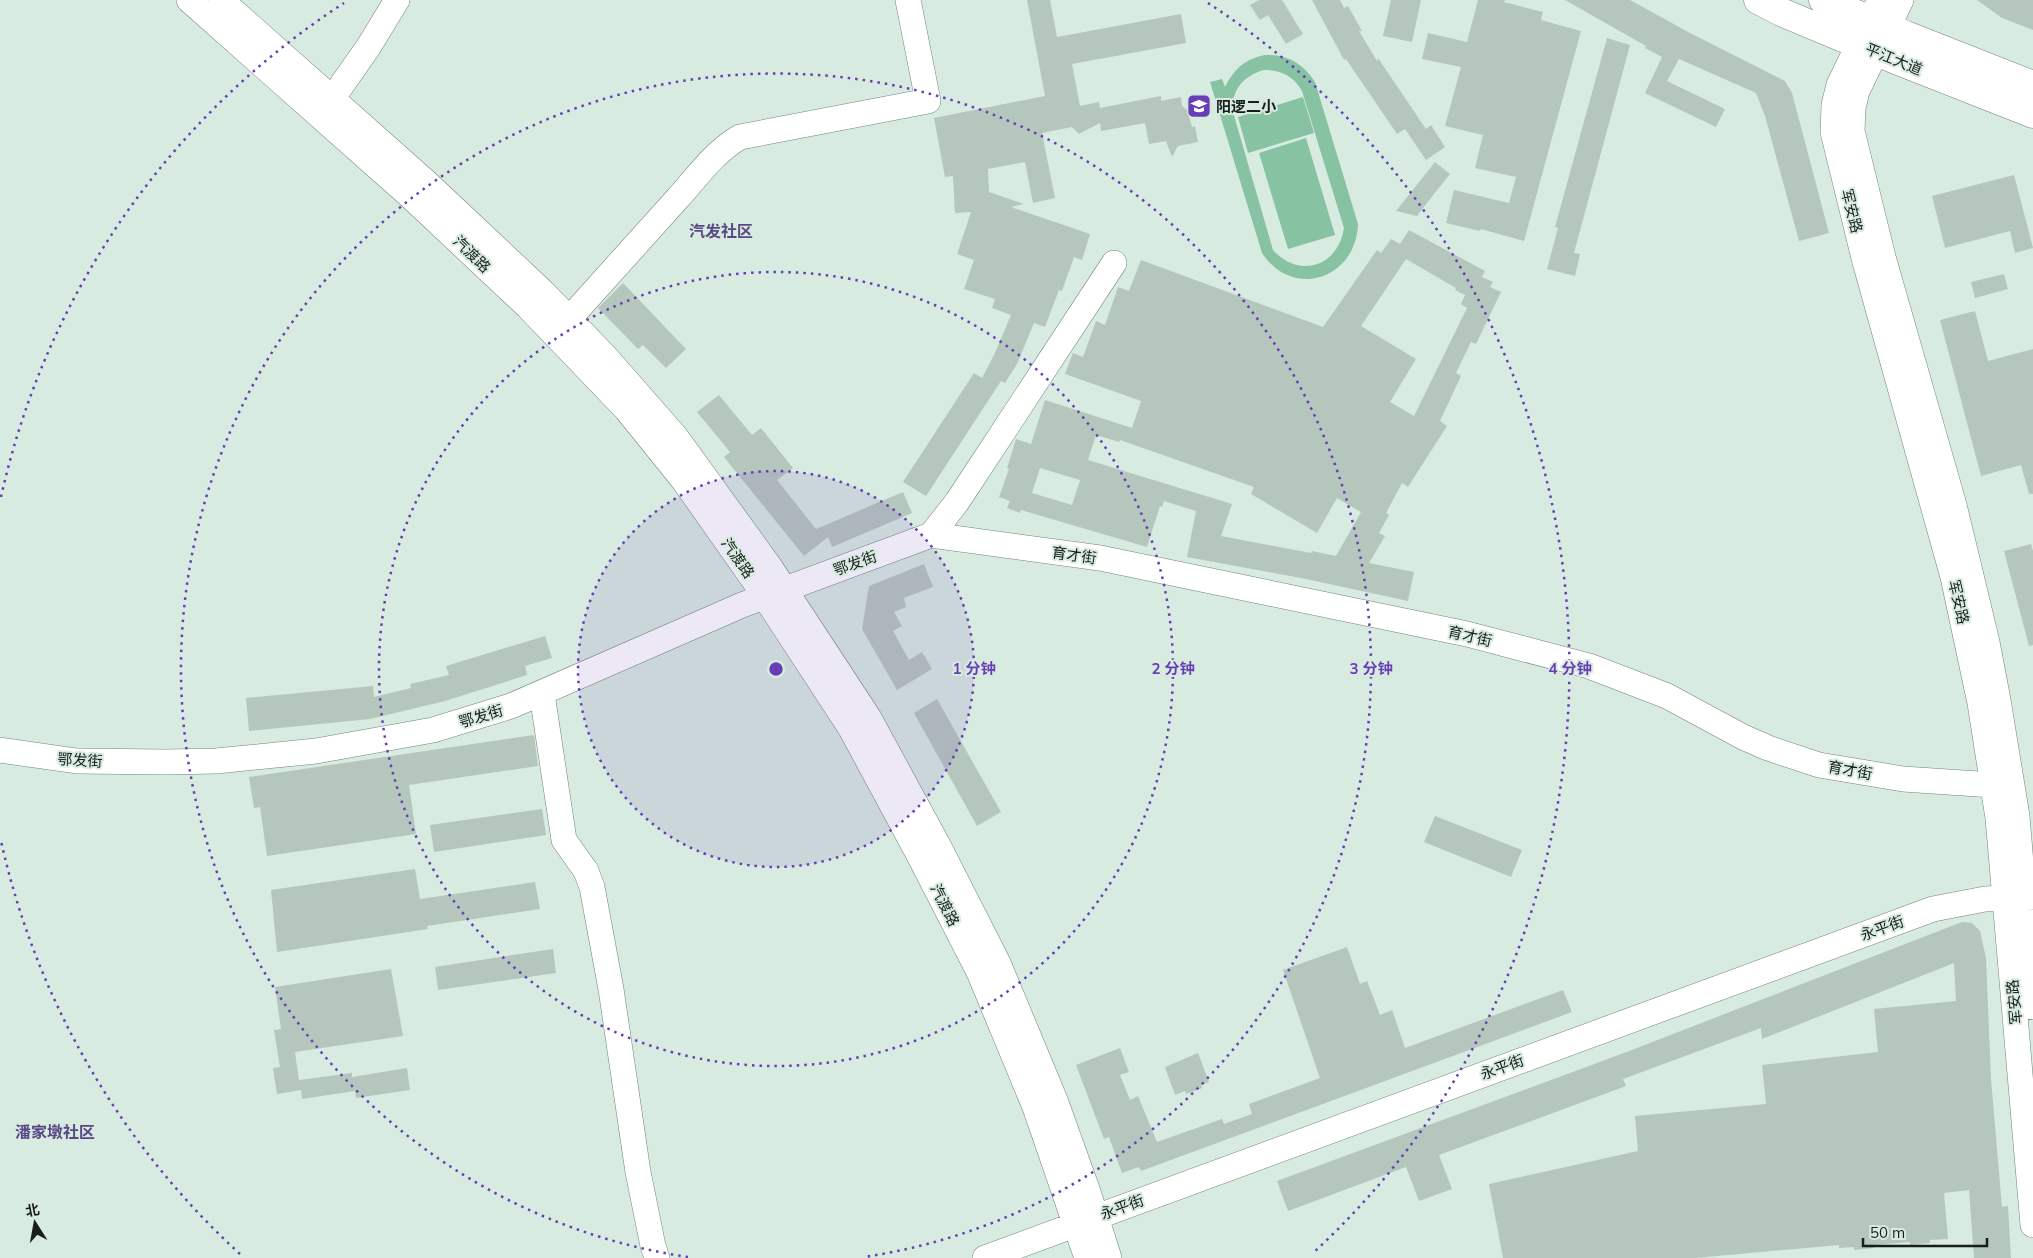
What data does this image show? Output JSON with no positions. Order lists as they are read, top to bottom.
{
  "streets": {
    "highway": ["平江大道"],
    "street": [
      "军安路",
      "汽渡路",
      "育才街",
      "鄂发街",
      "永平街"
    ]
  },
  "crossings": [
    ["平江大道", "军安路"],
    ["军安路", "育才街"],
    ["军安路", "永平街"],
    ["汽渡路", "鄂发街"],
    ["汽渡路", "永平街"],
    ["育才街", "鄂发街"]
  ],
  "districts": ["汽发社区", "潘家墩社区"],
  "places": {
    "school or university": ["阳逻二小"]
  },
  "scale_bar": "50 m",
  "north": "top",
  "rings": [
    "1 分钟",
    "2 分钟",
    "3 分钟",
    "4 分钟"
  ]
}
